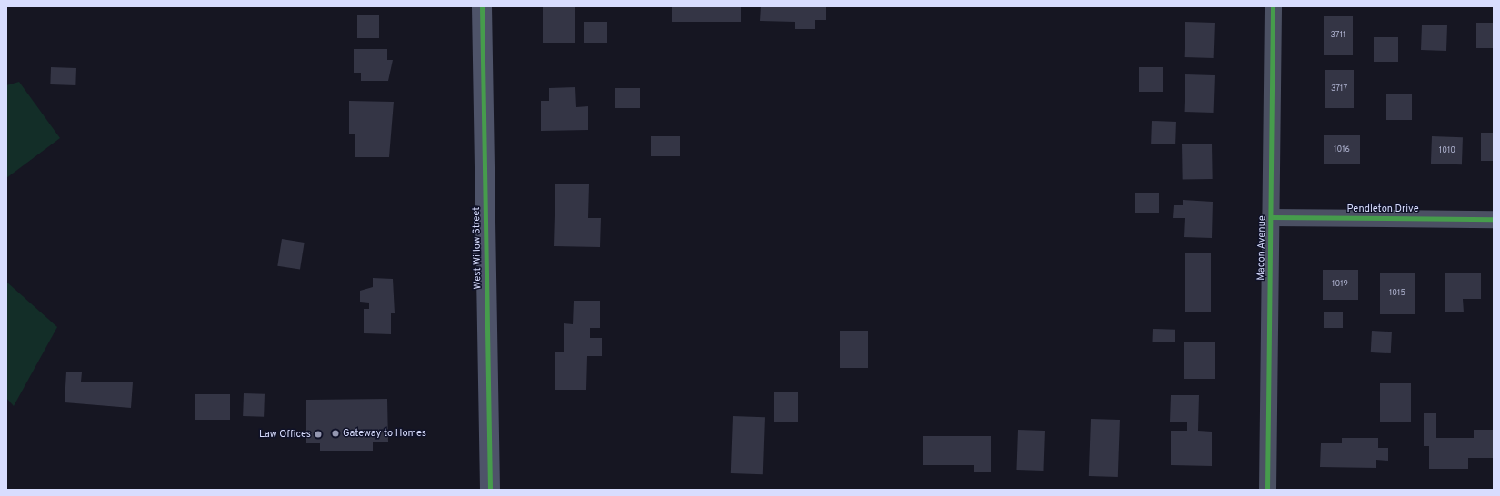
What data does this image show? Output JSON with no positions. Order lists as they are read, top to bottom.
{
  "streets": {
    "street": ["Pendleton Drive", "West Willow Street", "Macon Avenue"]
  },
  "crossings": [
    ["Pendleton Drive", "Macon Avenue"]
  ],
  "places": ["Gateway to Homes", "Law Offices"],
  "house_numbers": [
    "3711",
    "3717",
    "1016",
    "1010",
    "1019",
    "1015"
  ]
}
